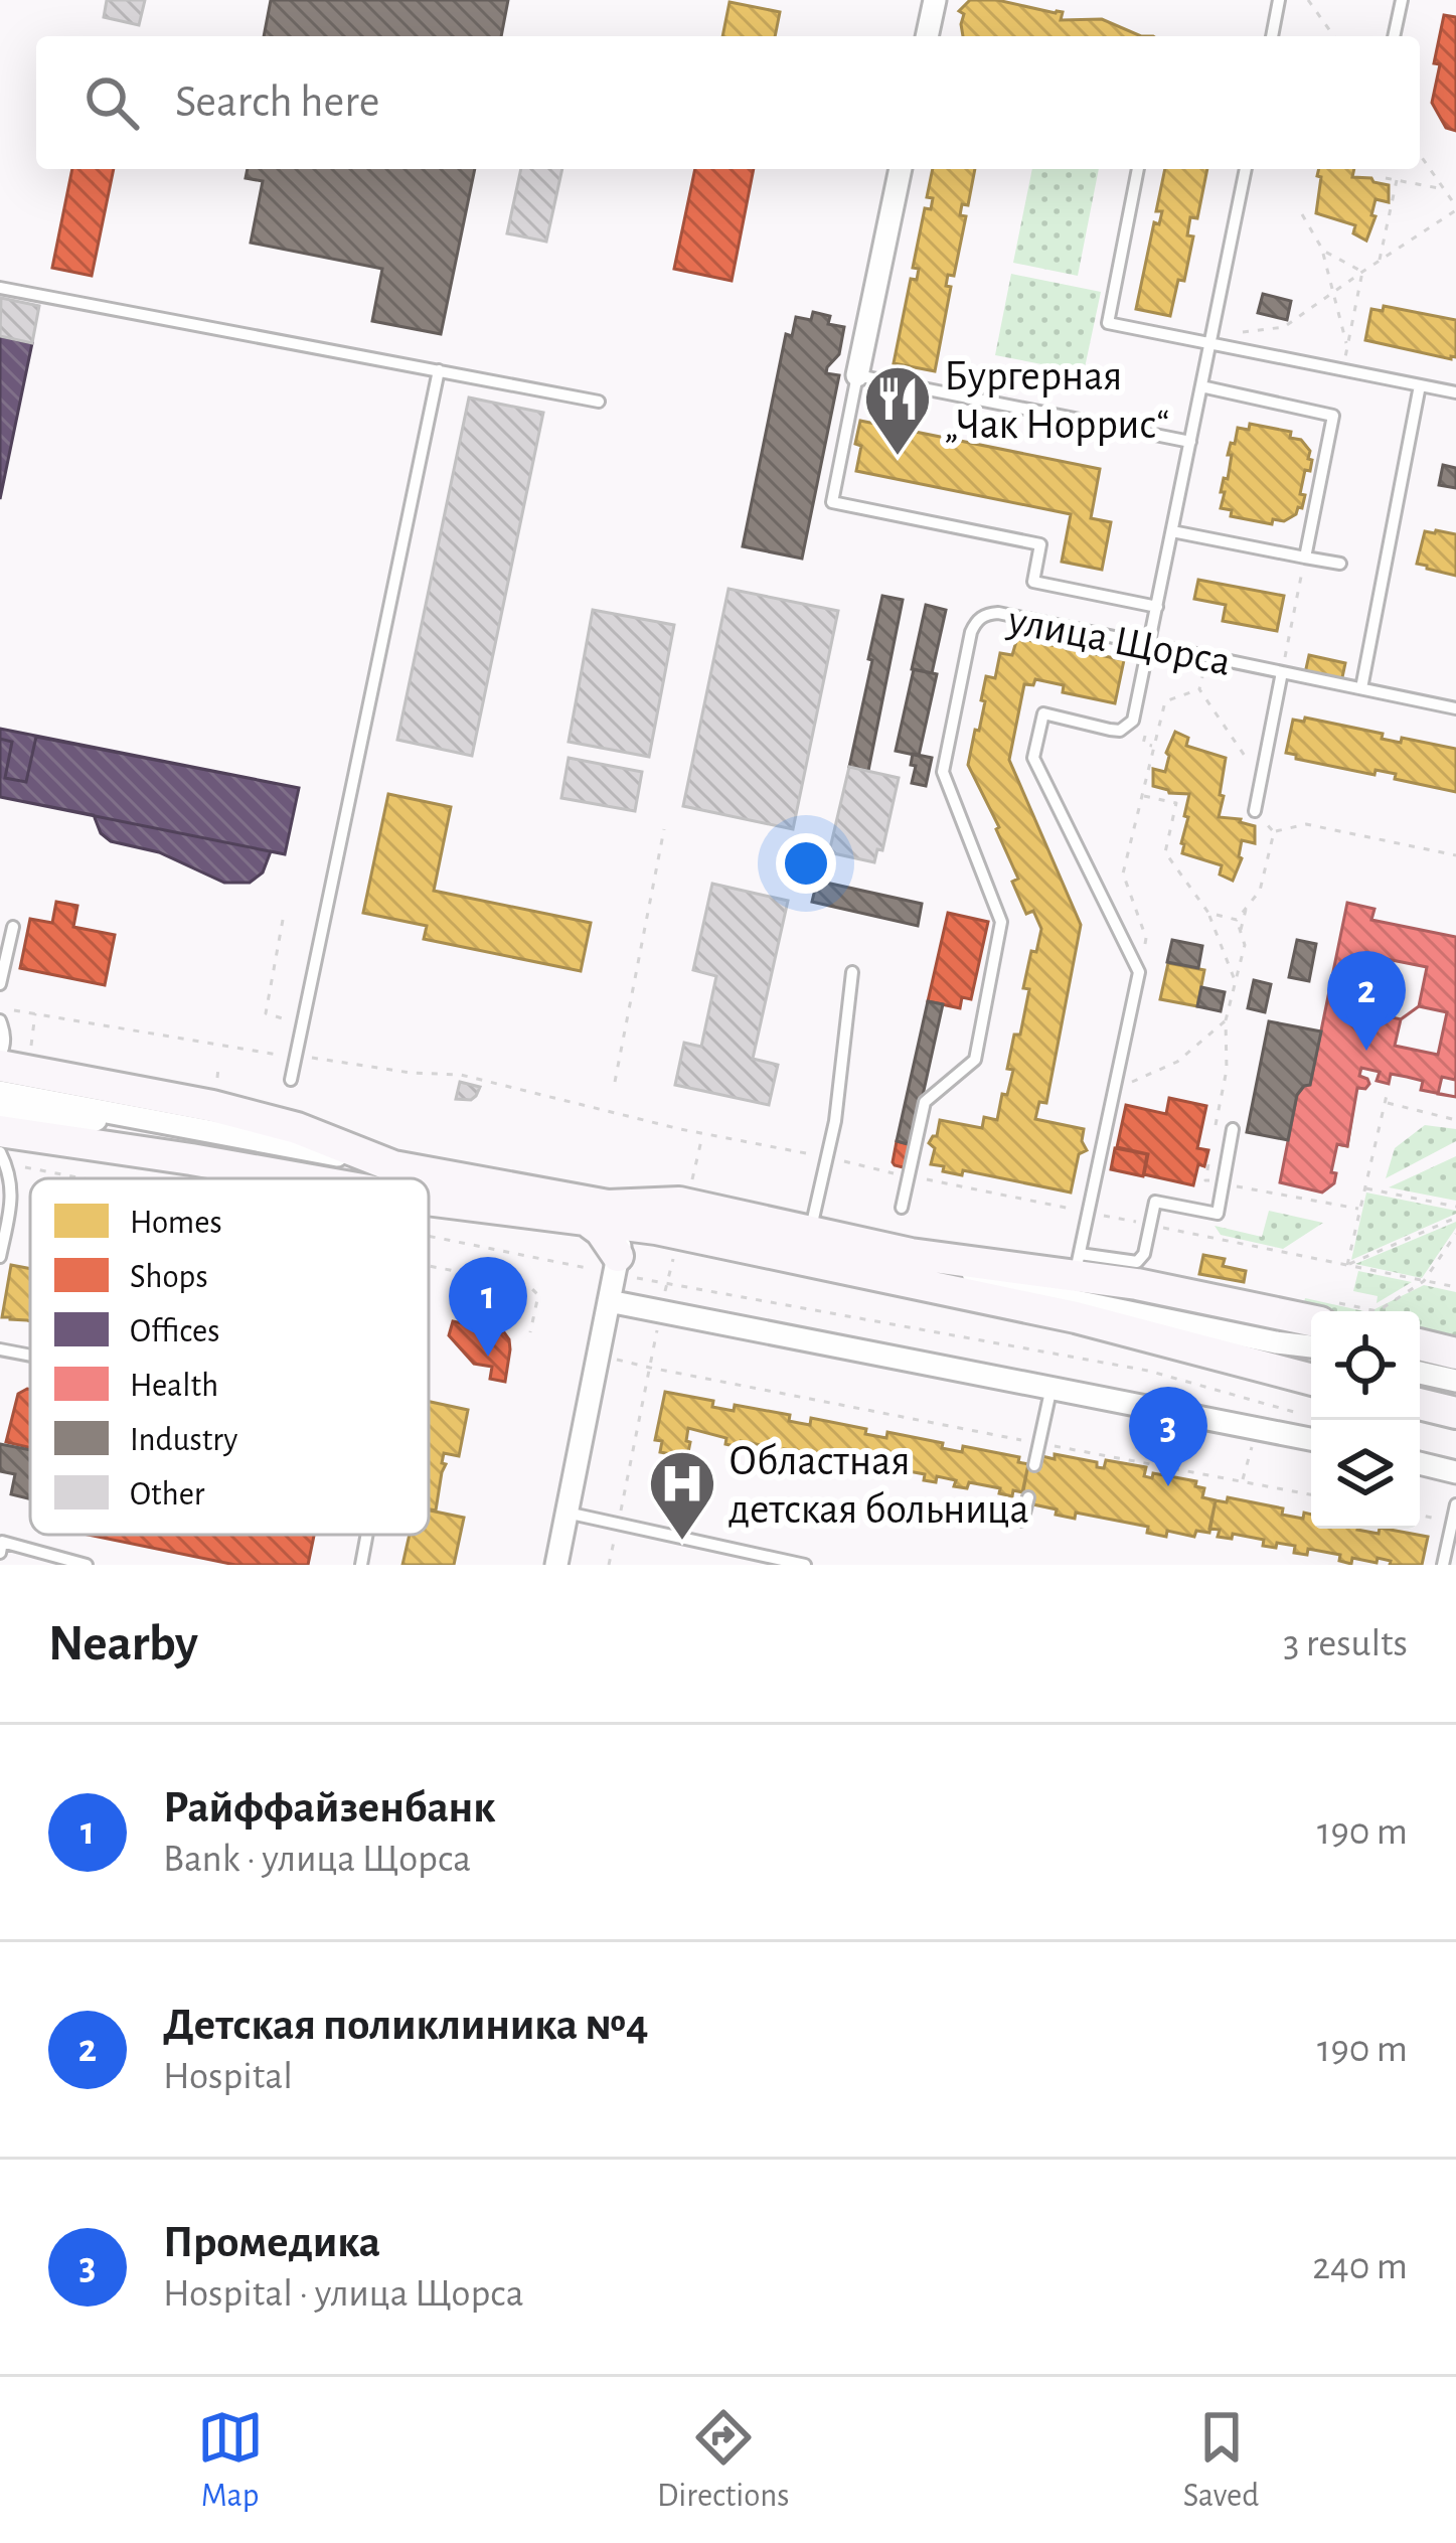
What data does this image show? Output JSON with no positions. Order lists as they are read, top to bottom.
{
  "streets": {
    "lane": ["улица Щорса"]
  },
  "places": {
    "restaurant": ["Бургерная „Чак Норрис“"],
    "hospital": ["Областная детская больница"]
  },
  "legend": [
    "Homes",
    "Shops",
    "Offices",
    "Health",
    "Industry",
    "Other"
  ],
  "page": {
    "search": "Search here",
    "pins": ["2", "1", "3"],
    "heading": ["Nearby", "3 results"],
    "list": [
      {
        "mark": "1",
        "name": "Райффайзенбанк",
        "note": "Bank · улица Щорса",
        "value": "190 m"
      },
      {
        "mark": "2",
        "name": "Детская поликлиника №4",
        "note": "Hospital",
        "value": "190 m"
      },
      {
        "mark": "3",
        "name": "Промедика",
        "note": "Hospital · улица Щорса",
        "value": "240 m"
      }
    ],
    "nav": ["Map", "Directions", "Saved"]
  }
}
